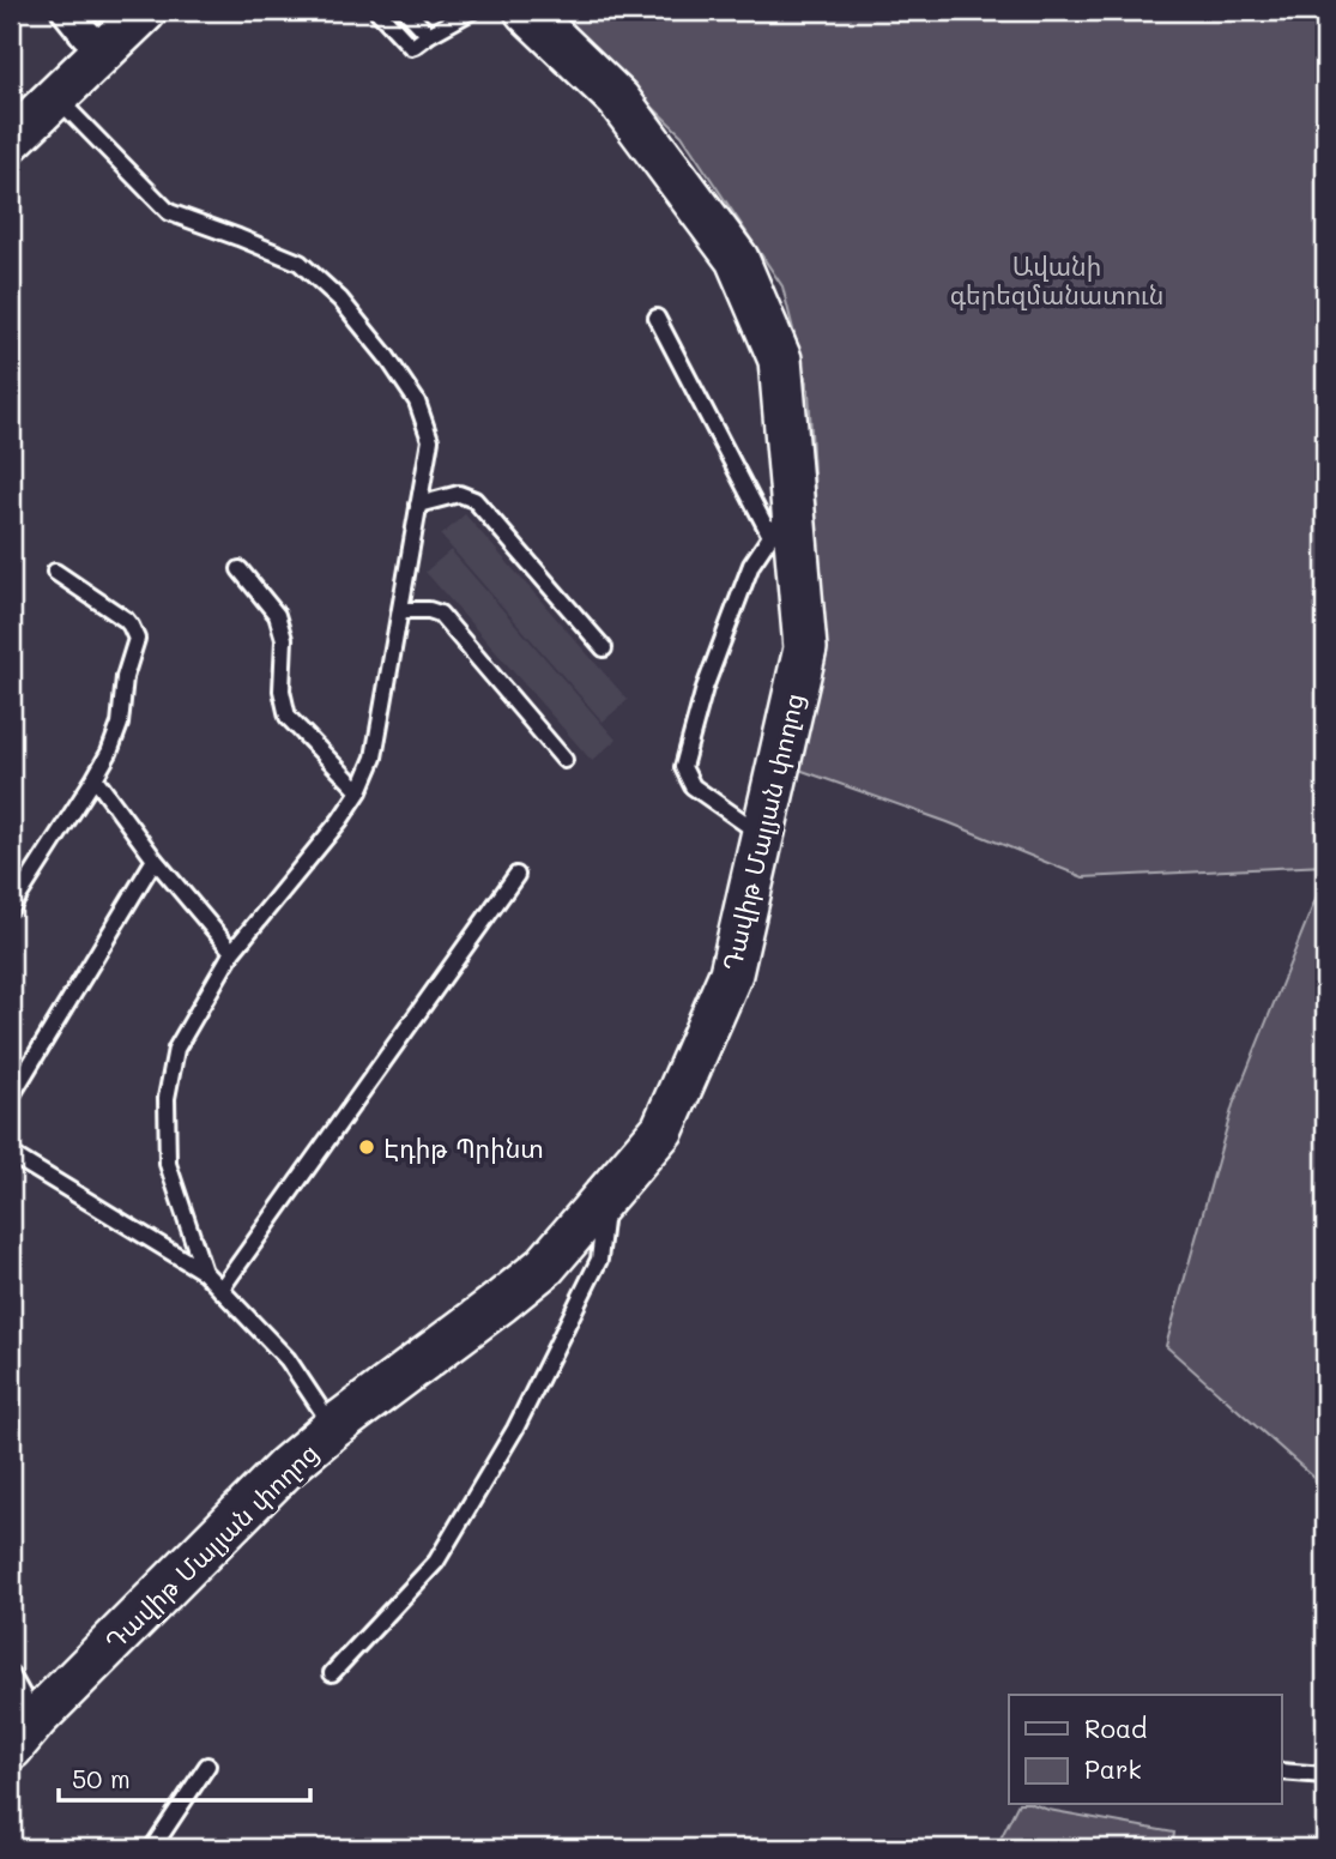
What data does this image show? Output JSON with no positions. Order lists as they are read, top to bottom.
{
  "streets": {
    "street": ["Դավիթ Մալյան փողոց"]
  },
  "parks": ["Ավանի գերեզմանատուն"],
  "places": ["Էդիթ Պրինտ"],
  "legend": ["Road", "Park"],
  "scale_bar": "50 m"
}
